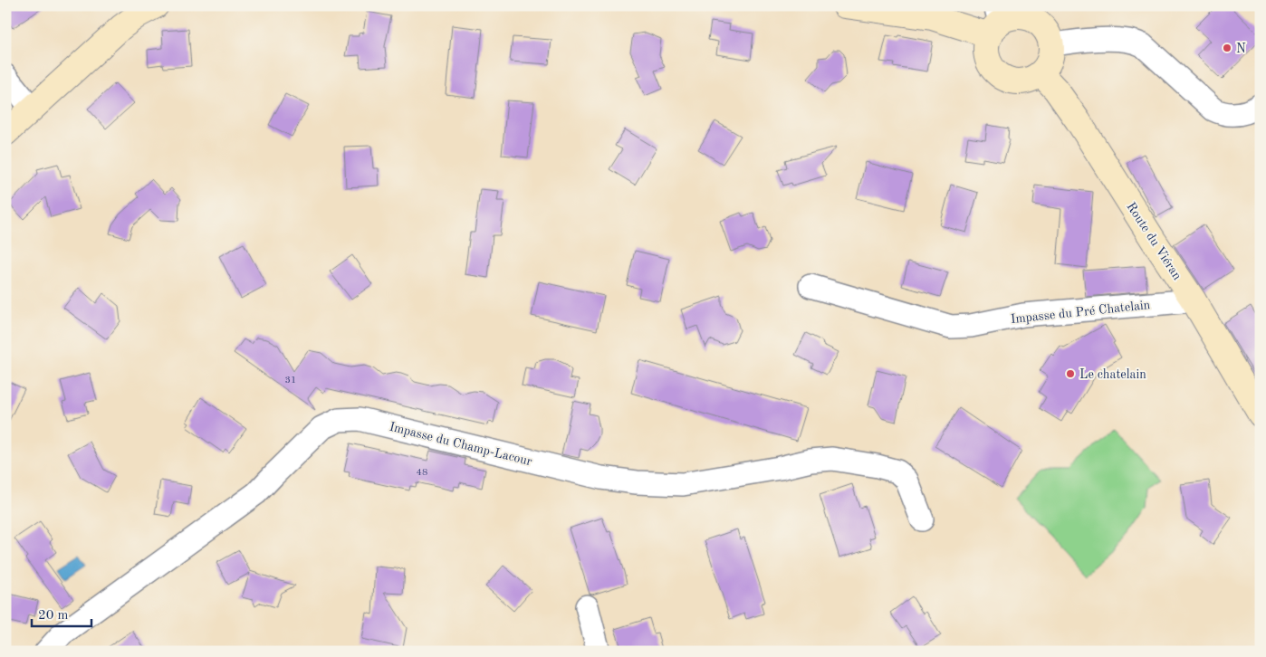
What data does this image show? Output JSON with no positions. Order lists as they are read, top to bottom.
{
  "streets": {
    "street": ["Route du Viéran", "Impasse du Pré Chatelain", "Impasse du Champ-Lacour"]
  },
  "crossings": [
    ["Route du Viéran", "Impasse du Pré Chatelain"]
  ],
  "places": ["N", "Le chatelain"],
  "house_numbers": ["31", "48"],
  "scale_bar": "20 m"
}
